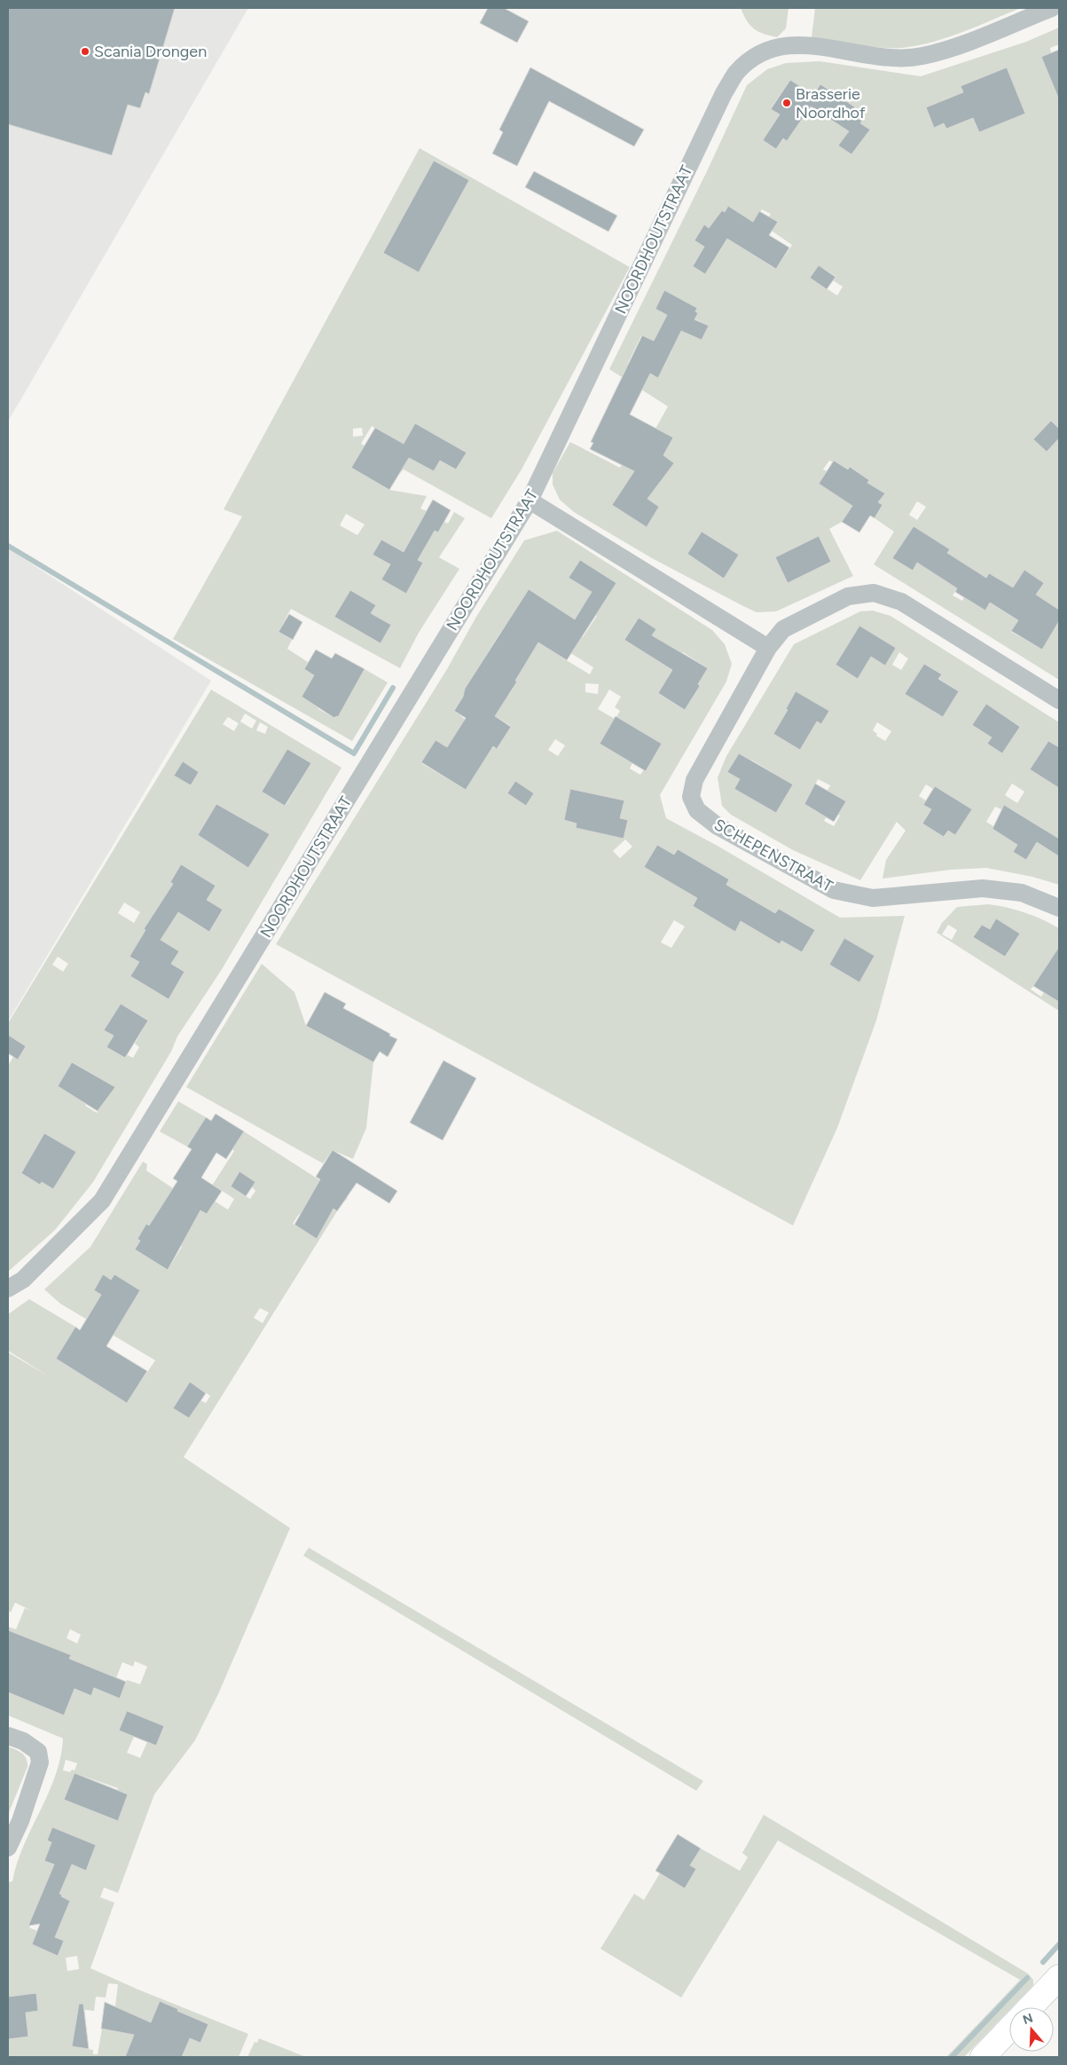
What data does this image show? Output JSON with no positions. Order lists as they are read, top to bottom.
{
  "streets": {
    "street": ["NOORDHOUTSTRAAT", "SCHEPENSTRAAT"]
  },
  "places": ["Scania Drongen", "Brasserie Noordhof"],
  "north": "top"
}
